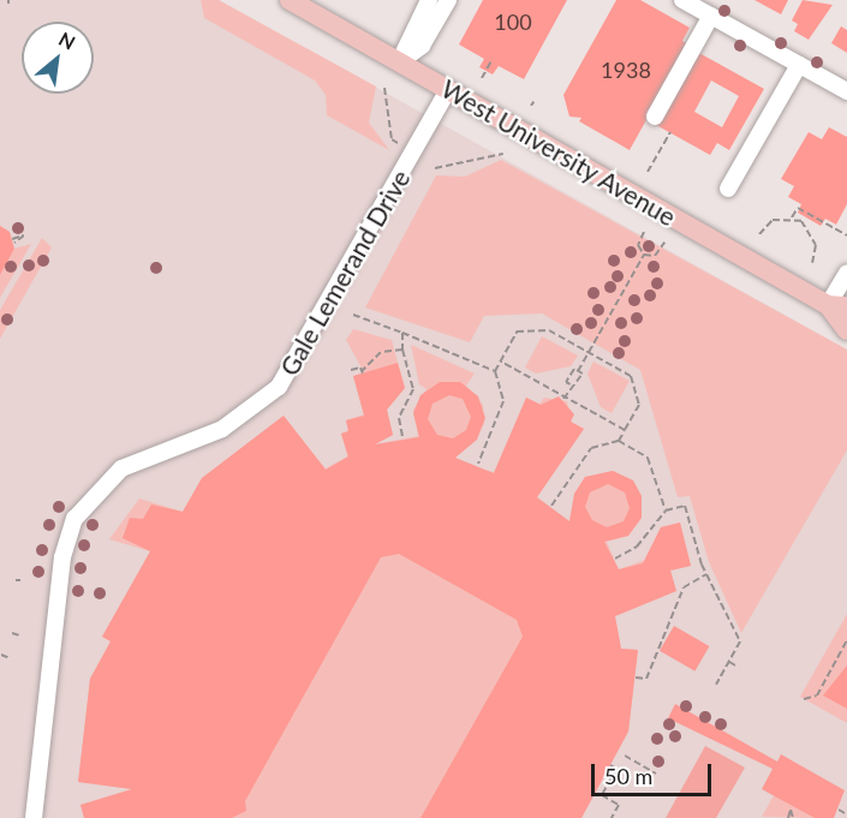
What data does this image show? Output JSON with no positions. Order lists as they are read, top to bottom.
{
  "streets": {
    "main road": ["West University Avenue"],
    "street": ["Gale Lemerand Drive"]
  },
  "crossings": [
    ["West University Avenue", "Gale Lemerand Drive"]
  ],
  "house_numbers": ["100", "1938"],
  "scale_bar": "50 m",
  "north": "top right"
}
